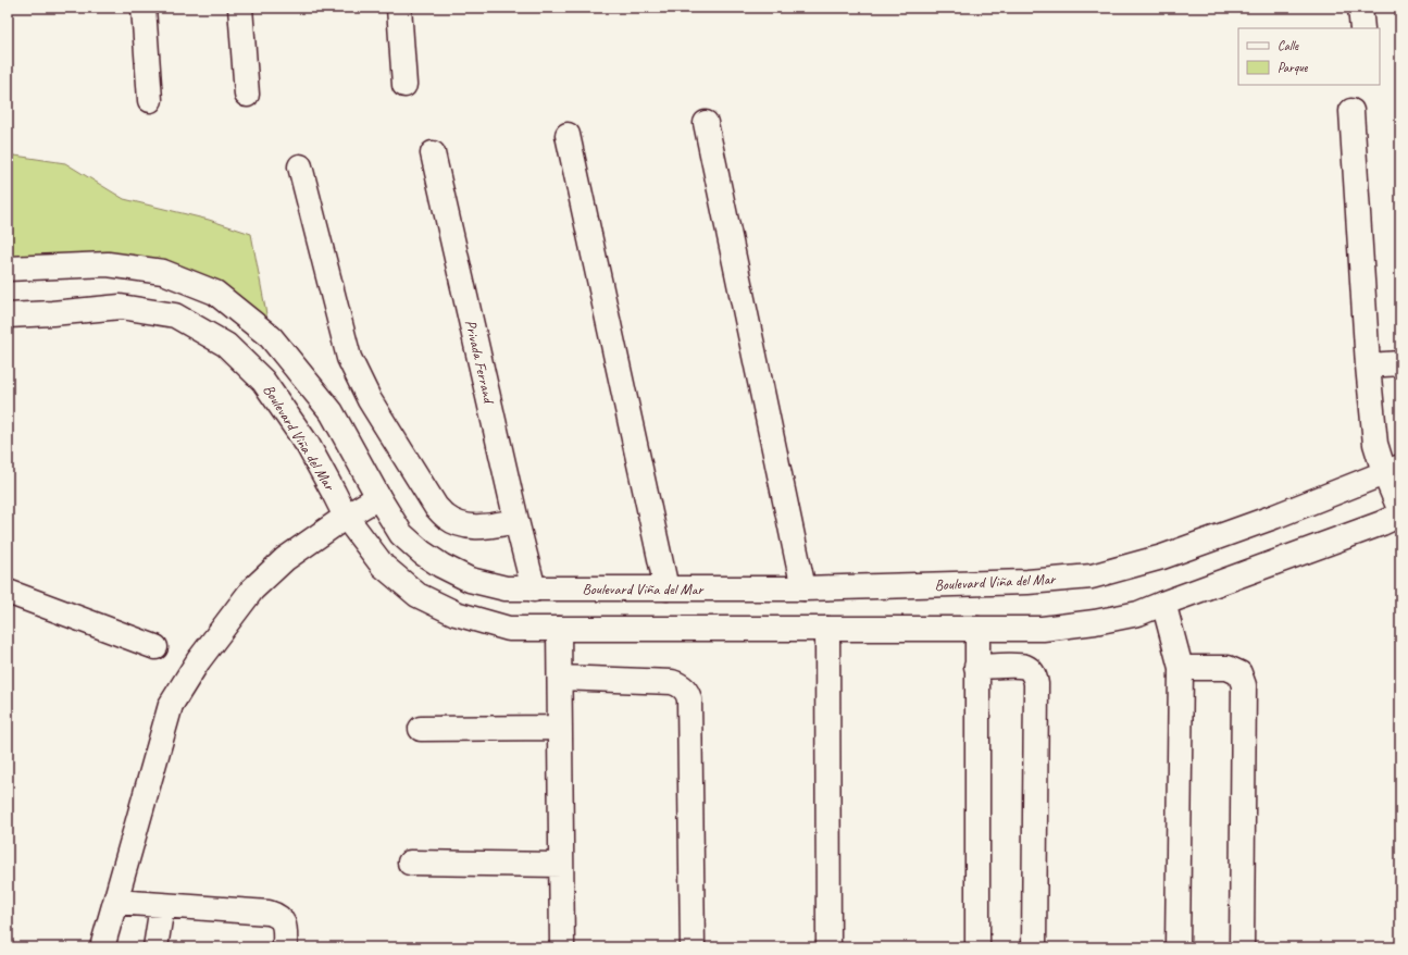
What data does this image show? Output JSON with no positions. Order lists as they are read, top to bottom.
{
  "streets": {
    "street": ["Privada Ferrand", "Boulevard Viña del Mar"]
  },
  "crossings": [
    ["Privada Ferrand", "Boulevard Viña del Mar"]
  ],
  "legend": ["Calle", "Parque"]
}
